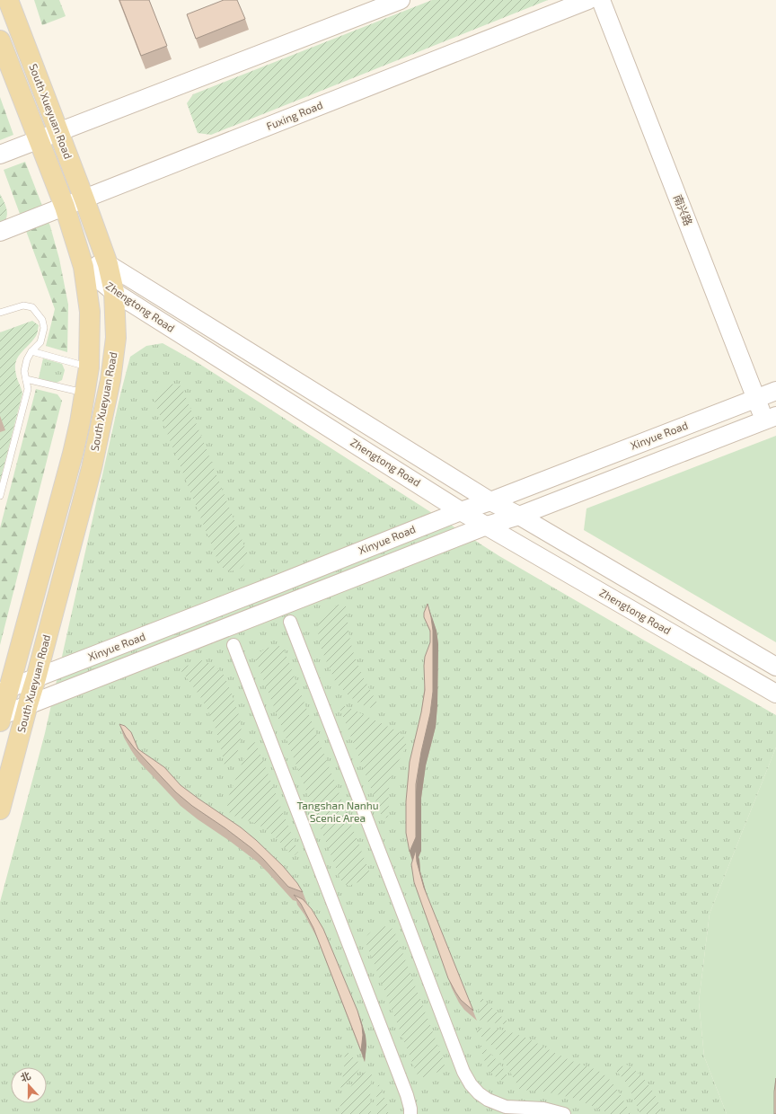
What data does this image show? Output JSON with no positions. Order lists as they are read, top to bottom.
{
  "streets": {
    "main road": [
      "South Xueyuan Road",
      "Fuxing Road",
      "南兴路",
      "Zhengtong Road",
      "Xinyue Road"
    ]
  },
  "crossings": [
    ["South Xueyuan Road", "Fuxing Road"],
    ["South Xueyuan Road", "Zhengtong Road"],
    ["South Xueyuan Road", "Xinyue Road"],
    ["南兴路", "Xinyue Road"],
    ["Zhengtong Road", "Xinyue Road"]
  ],
  "parks": ["Tangshan Nanhu Scenic Area"],
  "north": "top"
}
